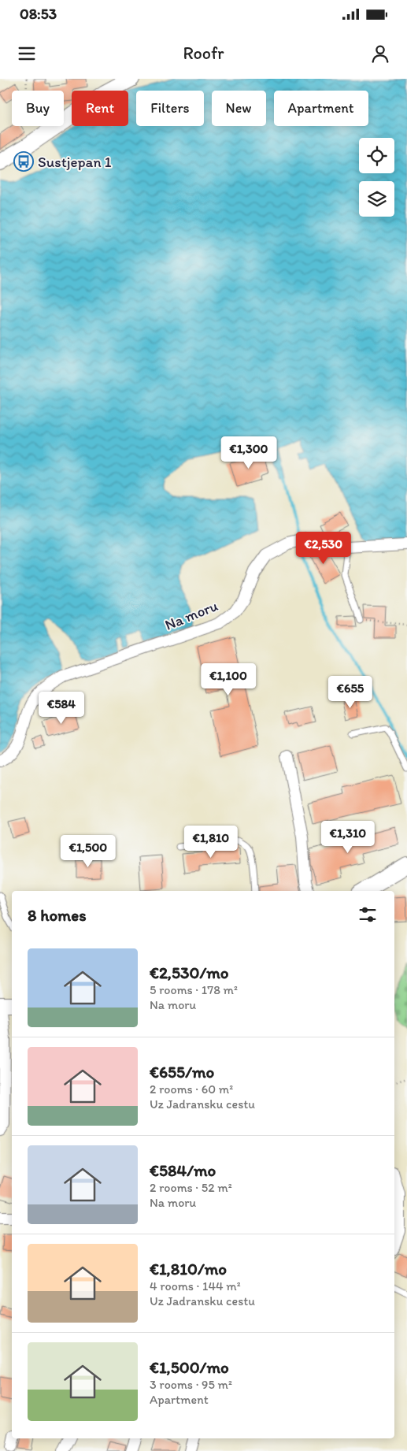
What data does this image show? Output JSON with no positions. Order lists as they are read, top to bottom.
{
  "streets": {
    "street": ["Na moru"]
  },
  "places": {
    "bus stop": ["Sustjepan 1"]
  },
  "page": {
    "status": "08:53",
    "header": "Roofr",
    "chip": [
      "Buy",
      "Rent",
      "Filters",
      "New",
      "Apartment"
    ],
    "price": [
      "€1,300",
      "€2,530",
      "€1,100",
      "€655",
      "€584",
      "€1,310",
      "€1,810",
      "€1,500"
    ],
    "heading": "8 homes",
    "list": [
      {
        "name": "€2,530/mo",
        "note": "5 rooms · 178 m² · Na moru"
      },
      {
        "name": "€655/mo",
        "note": "2 rooms · 60 m² · Uz Jadransku cestu"
      },
      {
        "name": "€584/mo",
        "note": "2 rooms · 52 m² · Na moru"
      },
      {
        "name": "€1,810/mo",
        "note": "4 rooms · 144 m² · Uz Jadransku cestu"
      },
      {
        "name": "€1,500/mo",
        "note": "3 rooms · 95 m² · Apartment"
      }
    ]
  }
}
